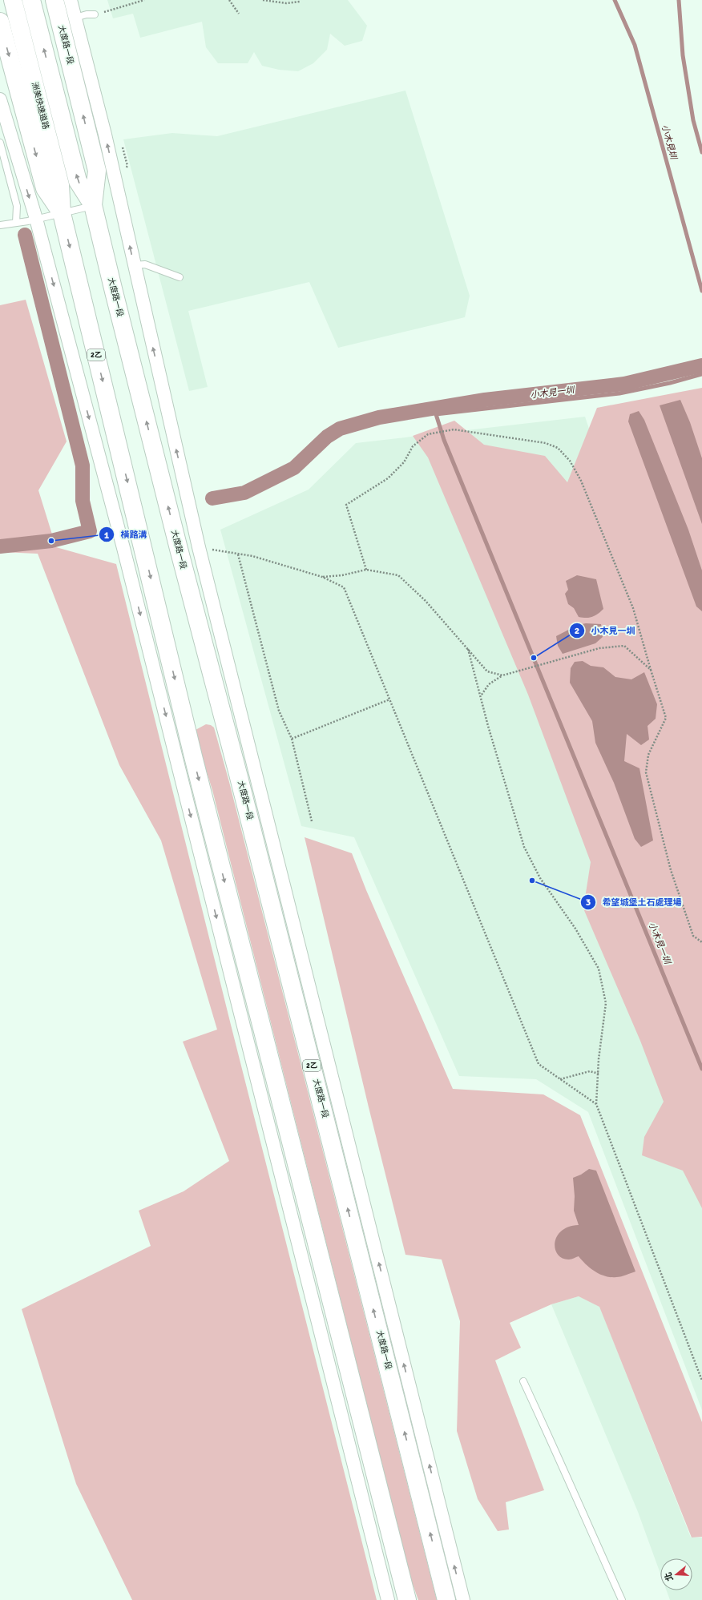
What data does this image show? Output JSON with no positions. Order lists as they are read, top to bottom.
{
  "streets": {
    "main road": ["大度路一段", "洲美快速道路", "2乙"]
  },
  "crossings": [
    ["洲美快速道路", "2乙"]
  ],
  "water": ["小木見圳", "小木見一圳"],
  "places": ["橫路溝", "小木見一圳", "希望城堡土石處理場"],
  "north": "left"
}
